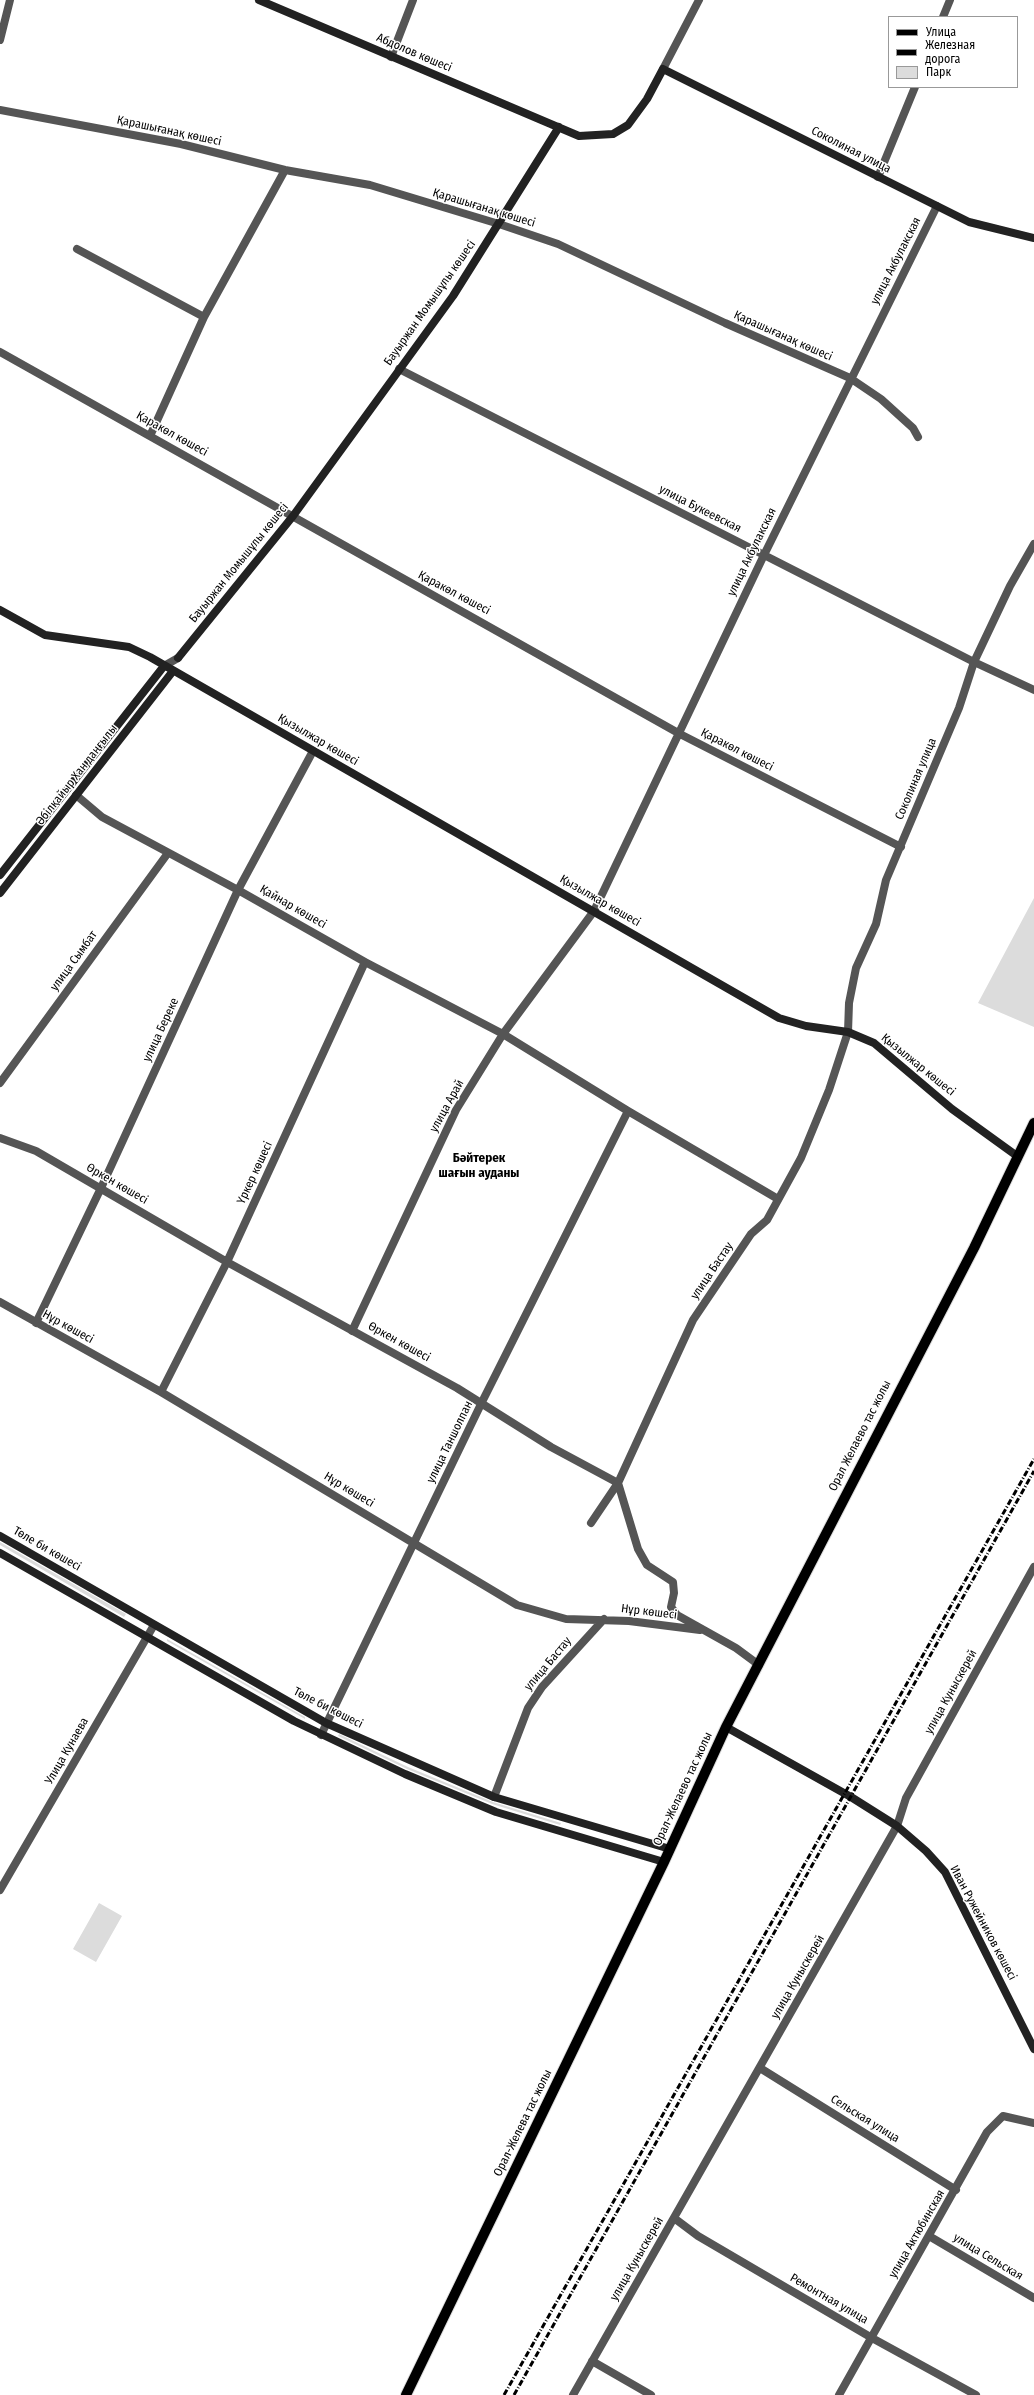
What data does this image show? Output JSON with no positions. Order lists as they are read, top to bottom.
{
  "streets": {
    "main road": ["Орал Желаево тас жолы", "Орал-Желаево тас жолы", "Орал-Желева тас жолы"],
    "street": [
      "Абдолов көшесі",
      "Қарашығанақ көшесі",
      "Соколиная улица",
      "улица Акбулакская",
      "Бауыржан Момышұлы көшесі",
      "Қаракөл көшесі",
      "улица Букеевская",
      "Қызылжар көшесі",
      "Әбілқайыр Хан даңғылы",
      "Қайнар көшесі",
      "улица Сымбат",
      "улица Береке",
      "улица Арай",
      "Үркер көшесі",
      "Өркен көшесі",
      "улица Бастау",
      "Нұр көшесі",
      "улица Таншолпан",
      "Төле би көшесі",
      "улица Куныскерей",
      "Улица Кунаева",
      "Иван Ружейников көшесі",
      "Сельская улица",
      "улица Актюбинская",
      "улица Сельская",
      "Ремонтная улица"
    ]
  },
  "crossings": [
    ["Абдолов көшесі", "Бауыржан Момышұлы көшесі"],
    ["Қарашығанақ көшесі", "улица Акбулакская"],
    ["Қарашығанақ көшесі", "Бауыржан Момышұлы көшесі"],
    ["Соколиная улица", "улица Акбулакская"],
    ["Соколиная улица", "Қаракөл көшесі"],
    ["Соколиная улица", "улица Букеевская"],
    ["Соколиная улица", "Қызылжар көшесі"],
    ["Соколиная улица", "улица Бастау"],
    ["улица Акбулакская", "Қаракөл көшесі"],
    ["улица Акбулакская", "улица Букеевская"],
    ["улица Акбулакская", "Қызылжар көшесі"],
    ["улица Акбулакская", "улица Арай"],
    ["Бауыржан Момышұлы көшесі", "Қаракөл көшесі"],
    ["Бауыржан Момышұлы көшесі", "улица Букеевская"],
    ["Бауыржан Момышұлы көшесі", "Қызылжар көшесі"],
    ["Бауыржан Момышұлы көшесі", "Әбілқайыр Хан даңғылы"],
    ["Қызылжар көшесі", "Әбілқайыр Хан даңғылы"],
    ["Қызылжар көшесі", "улица Береке"],
    ["Қызылжар көшесі", "улица Арай"],
    ["Қызылжар көшесі", "улица Бастау"],
    ["Қызылжар көшесі", "Орал Желаево тас жолы"],
    ["Әбілқайыр Хан даңғылы", "Қайнар көшесі"],
    ["Қайнар көшесі", "улица Сымбат"],
    ["Қайнар көшесі", "улица Береке"],
    ["Қайнар көшесі", "улица Арай"],
    ["Қайнар көшесі", "Үркер көшесі"],
    ["Қайнар көшесі", "улица Бастау"],
    ["Қайнар көшесі", "улица Таншолпан"],
    ["улица Береке", "Өркен көшесі"],
    ["улица Береке", "Нұр көшесі"],
    ["улица Арай", "Өркен көшесі"],
    ["Үркер көшесі", "Өркен көшесі"],
    ["Үркер көшесі", "Нұр көшесі"],
    ["Өркен көшесі", "улица Бастау"],
    ["Өркен көшесі", "улица Таншолпан"],
    ["улица Бастау", "Нұр көшесі"],
    ["улица Бастау", "Төле би көшесі"],
    ["Нұр көшесі", "улица Таншолпан"],
    ["Орал Желаево тас жолы", "Орал-Желаево тас жолы"],
    ["Орал Желаево тас жолы", "Иван Ружейников көшесі"],
    ["улица Таншолпан", "Төле би көшесі"],
    ["Төле би көшесі", "Улица Кунаева"],
    ["Төле би көшесі", "Орал-Желаево тас жолы"],
    ["улица Куныскерей", "Иван Ружейников көшесі"],
    ["улица Куныскерей", "Сельская улица"],
    ["улица Куныскерей", "Ремонтная улица"],
    ["Орал-Желаево тас жолы", "Иван Ружейников көшесі"],
    ["Орал-Желаево тас жолы", "Орал-Желева тас жолы"],
    ["Сельская улица", "улица Актюбинская"],
    ["улица Актюбинская", "улица Сельская"],
    ["улица Актюбинская", "Ремонтная улица"]
  ],
  "districts": ["Бәйтерек шағын ауданы"],
  "legend": ["Улица", "Железная дорога", "Парк"]
}
